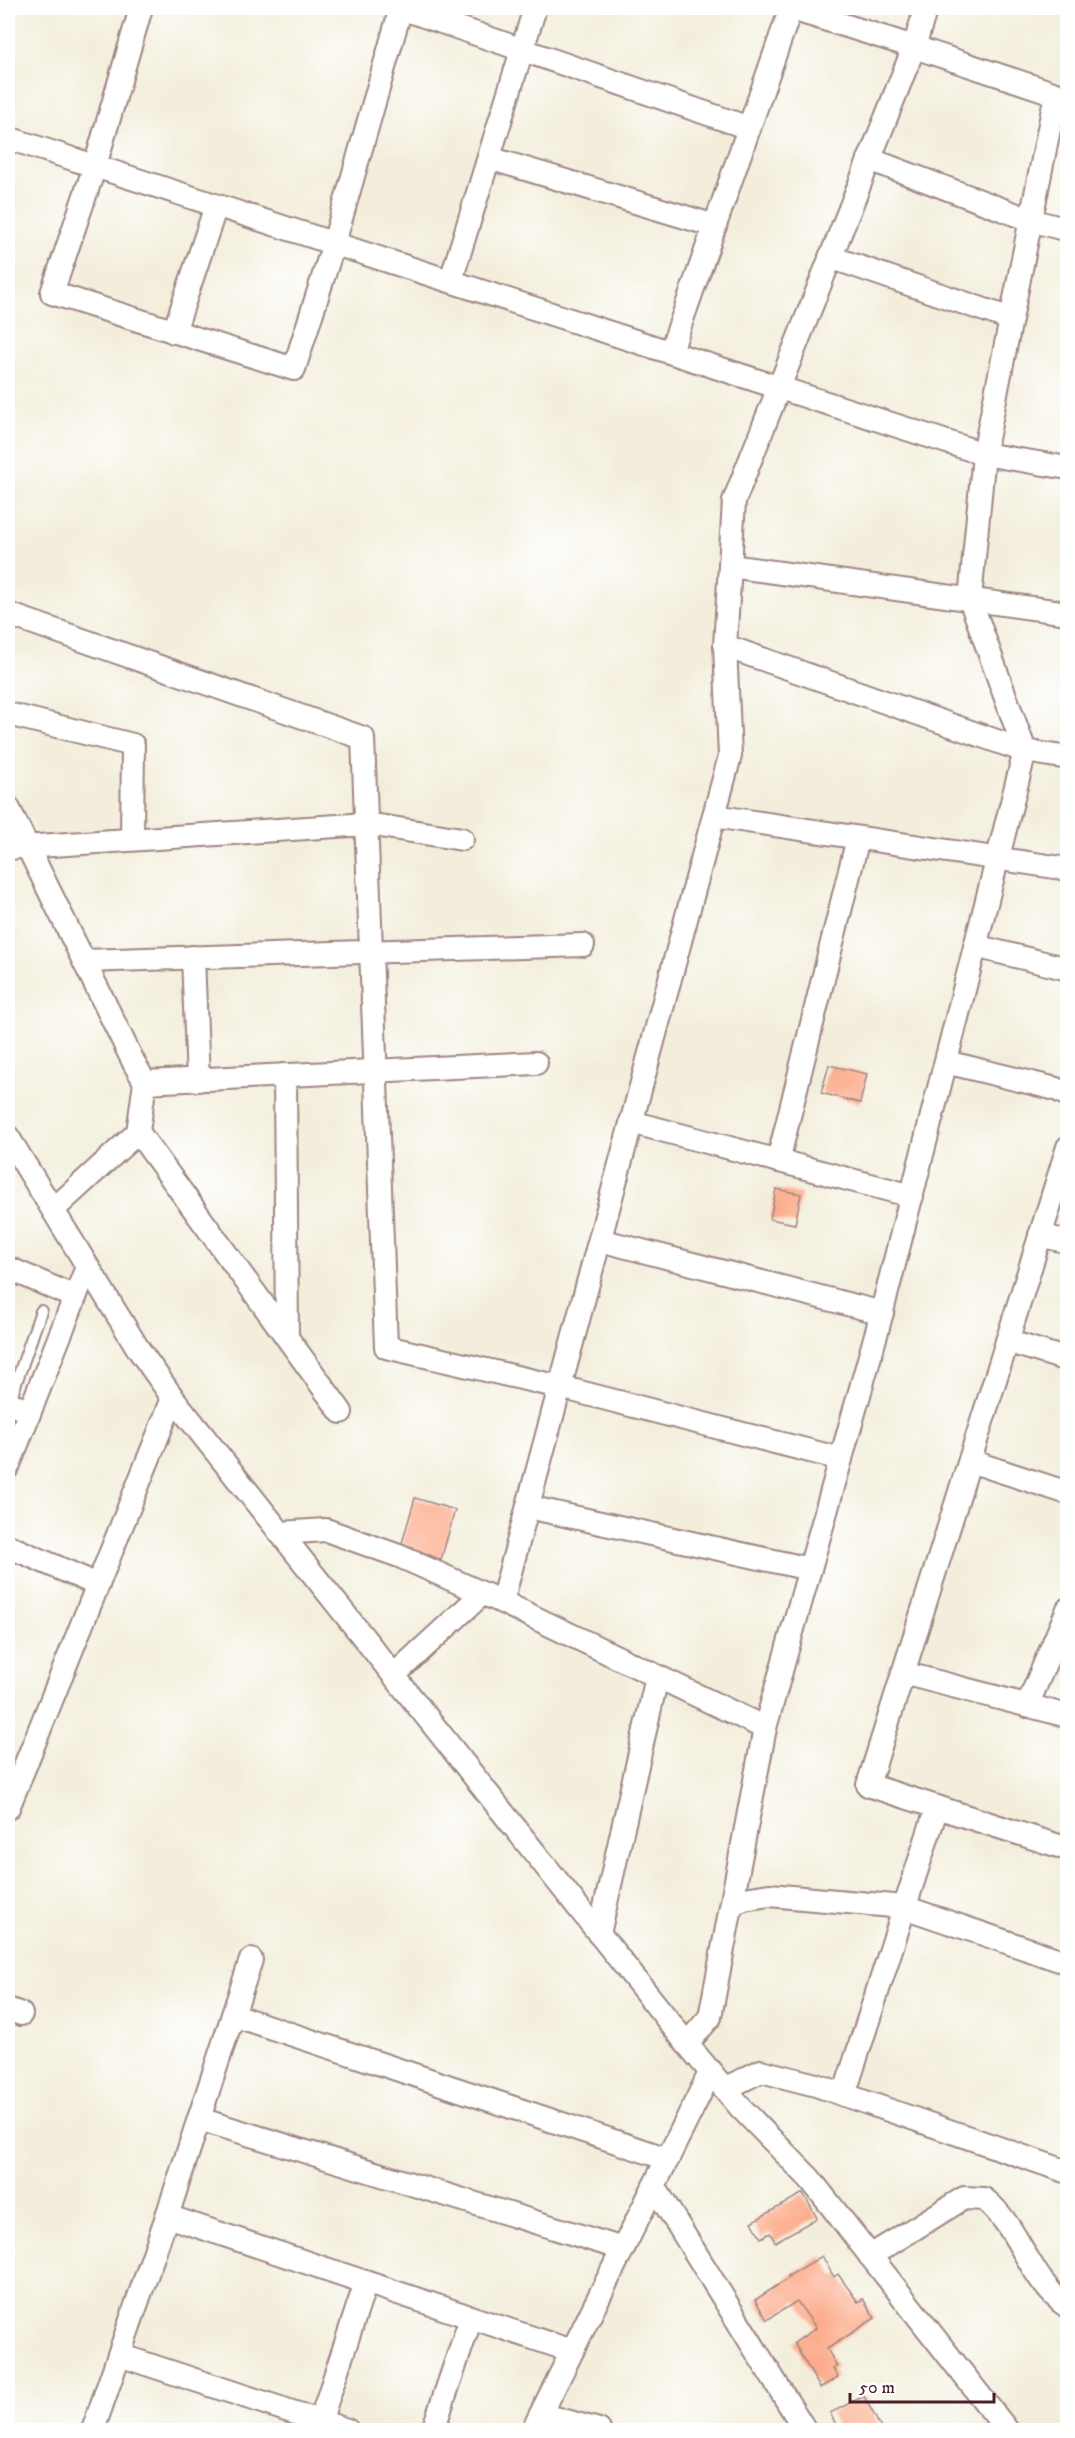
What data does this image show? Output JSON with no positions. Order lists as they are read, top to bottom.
{
  "scale_bar": "50 m"
}
